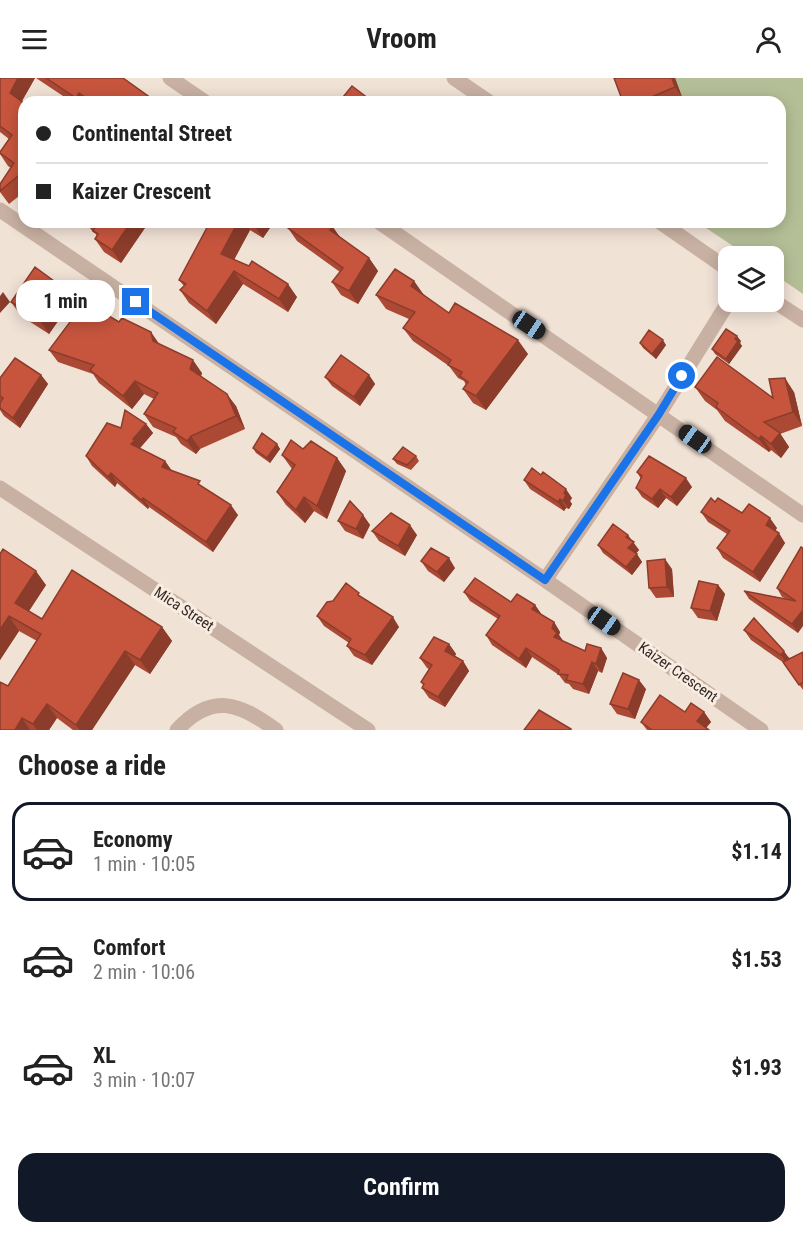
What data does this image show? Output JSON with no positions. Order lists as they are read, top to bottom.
{
  "streets": {
    "street": ["Mica Street", "Kaizer Crescent"]
  },
  "page": {
    "header": "Vroom",
    "banner": ["Continental Street", "Kaizer Crescent"],
    "bubble": "1 min",
    "heading": "Choose a ride",
    "list": [
      {
        "name": "Economy",
        "note": "1 min · 10:05",
        "value": "$1.14"
      },
      {
        "name": "Comfort",
        "note": "2 min · 10:06",
        "value": "$1.53"
      },
      {
        "name": "XL",
        "note": "3 min · 10:07",
        "value": "$1.93"
      }
    ],
    "buttons": "Confirm"
  }
}
